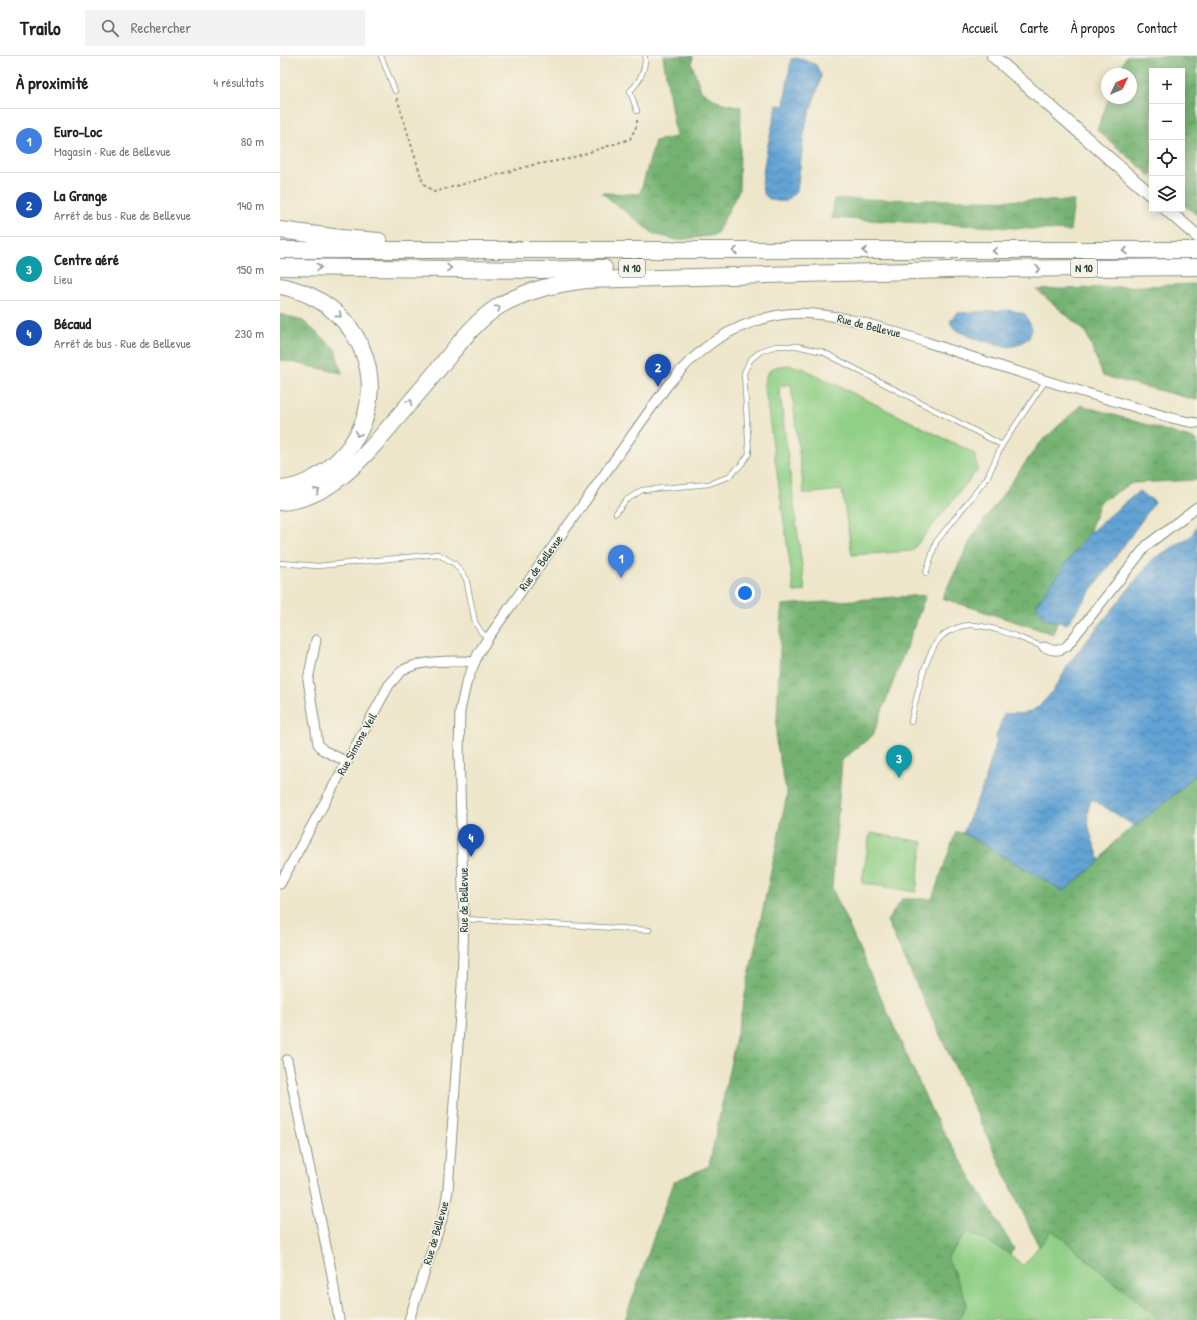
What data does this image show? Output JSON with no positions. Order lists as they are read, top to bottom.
{
  "streets": {
    "highway": ["N 10"],
    "street": ["Rue de Bellevue", "Rue Simone Veil"]
  },
  "crossings": [
    ["Rue de Bellevue", "Rue Simone Veil"]
  ],
  "north": "top right",
  "page": {
    "header": "Trailo",
    "search": "Rechercher",
    "nav": [
      "Accueil",
      "Carte",
      "À propos",
      "Contact"
    ],
    "heading": ["À proximité", "4 résultats"],
    "map_buttons": ["+", "−"],
    "list": [
      {
        "mark": "1",
        "name": "Euro-Loc",
        "note": "Magasin · Rue de Bellevue",
        "value": "80 m"
      },
      {
        "mark": "2",
        "name": "La Grange",
        "note": "Arrêt de bus · Rue de Bellevue",
        "value": "140 m"
      },
      {
        "mark": "3",
        "name": "Centre aéré",
        "note": "Lieu",
        "value": "150 m"
      },
      {
        "mark": "4",
        "name": "Bécaud",
        "note": "Arrêt de bus · Rue de Bellevue",
        "value": "230 m"
      }
    ],
    "pins": [
      "2",
      "1",
      "3",
      "4"
    ]
  }
}
